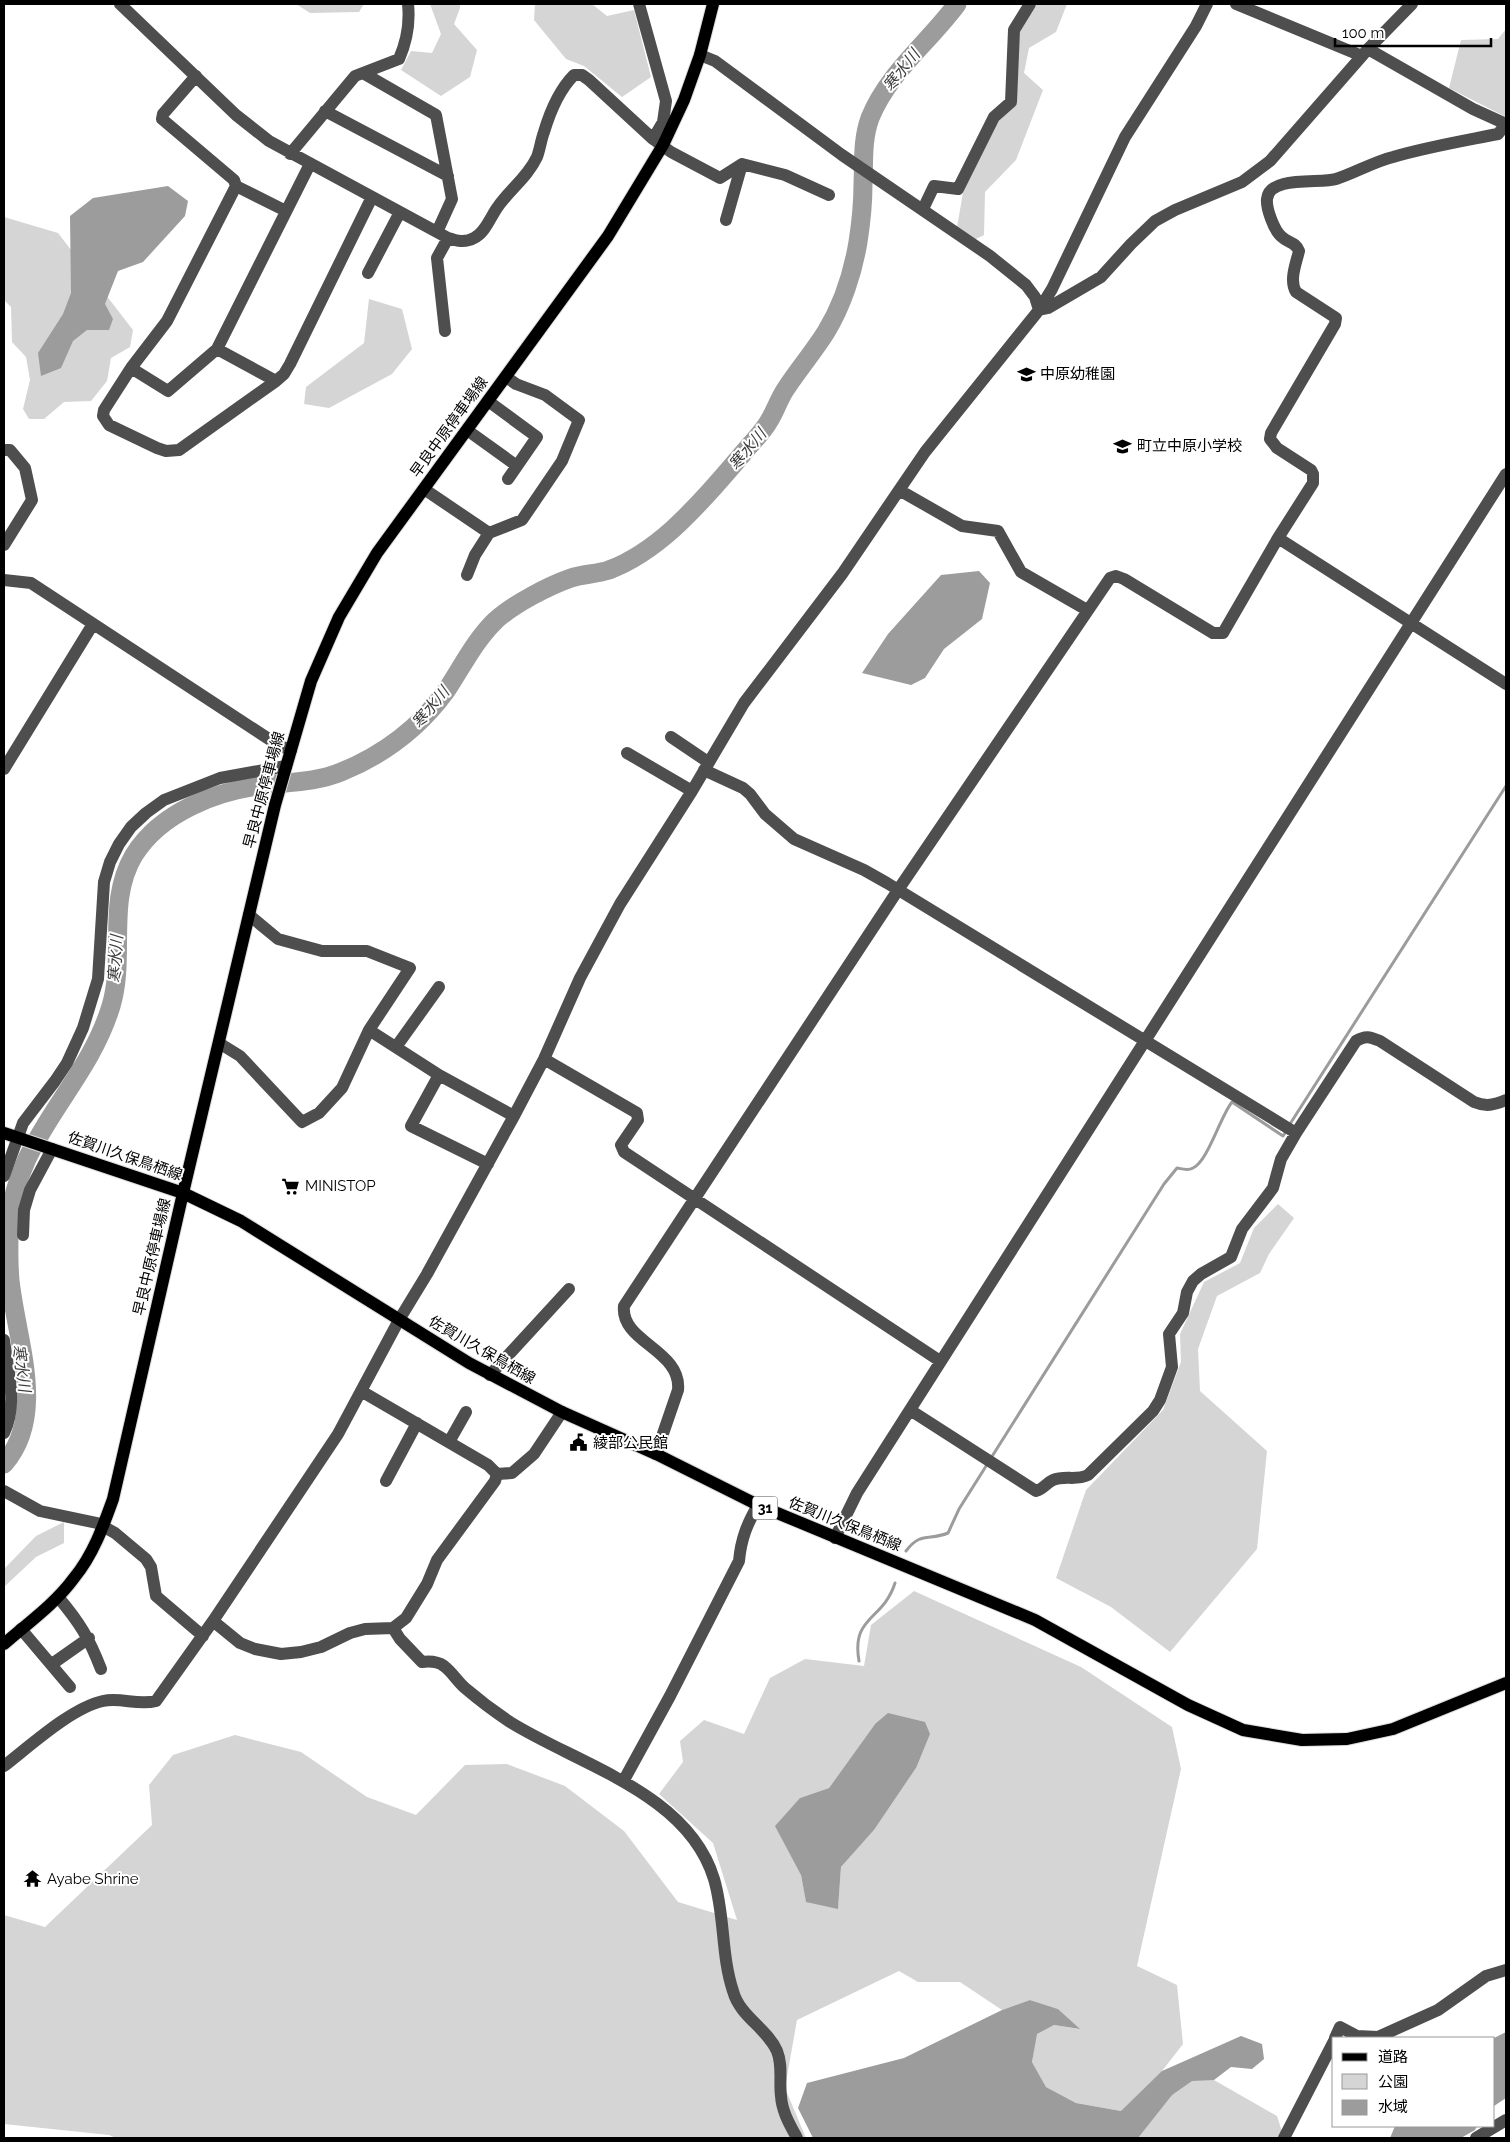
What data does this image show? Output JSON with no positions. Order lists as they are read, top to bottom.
{
  "streets": {
    "main road": ["早良中原停車場線", "佐賀川久保鳥栖線", "31"]
  },
  "crossings": [
    ["早良中原停車場線", "佐賀川久保鳥栖線"]
  ],
  "water": ["寒水川"],
  "places": {
    "school or university": ["中原幼稚園", "町立中原小学校"],
    "supermarket": ["MINISTOP"],
    "public building": ["綾部公民館"],
    "temple": ["Ayabe Shrine"]
  },
  "legend": ["道路", "公園", "水域"],
  "scale_bar": "100 m"
}
